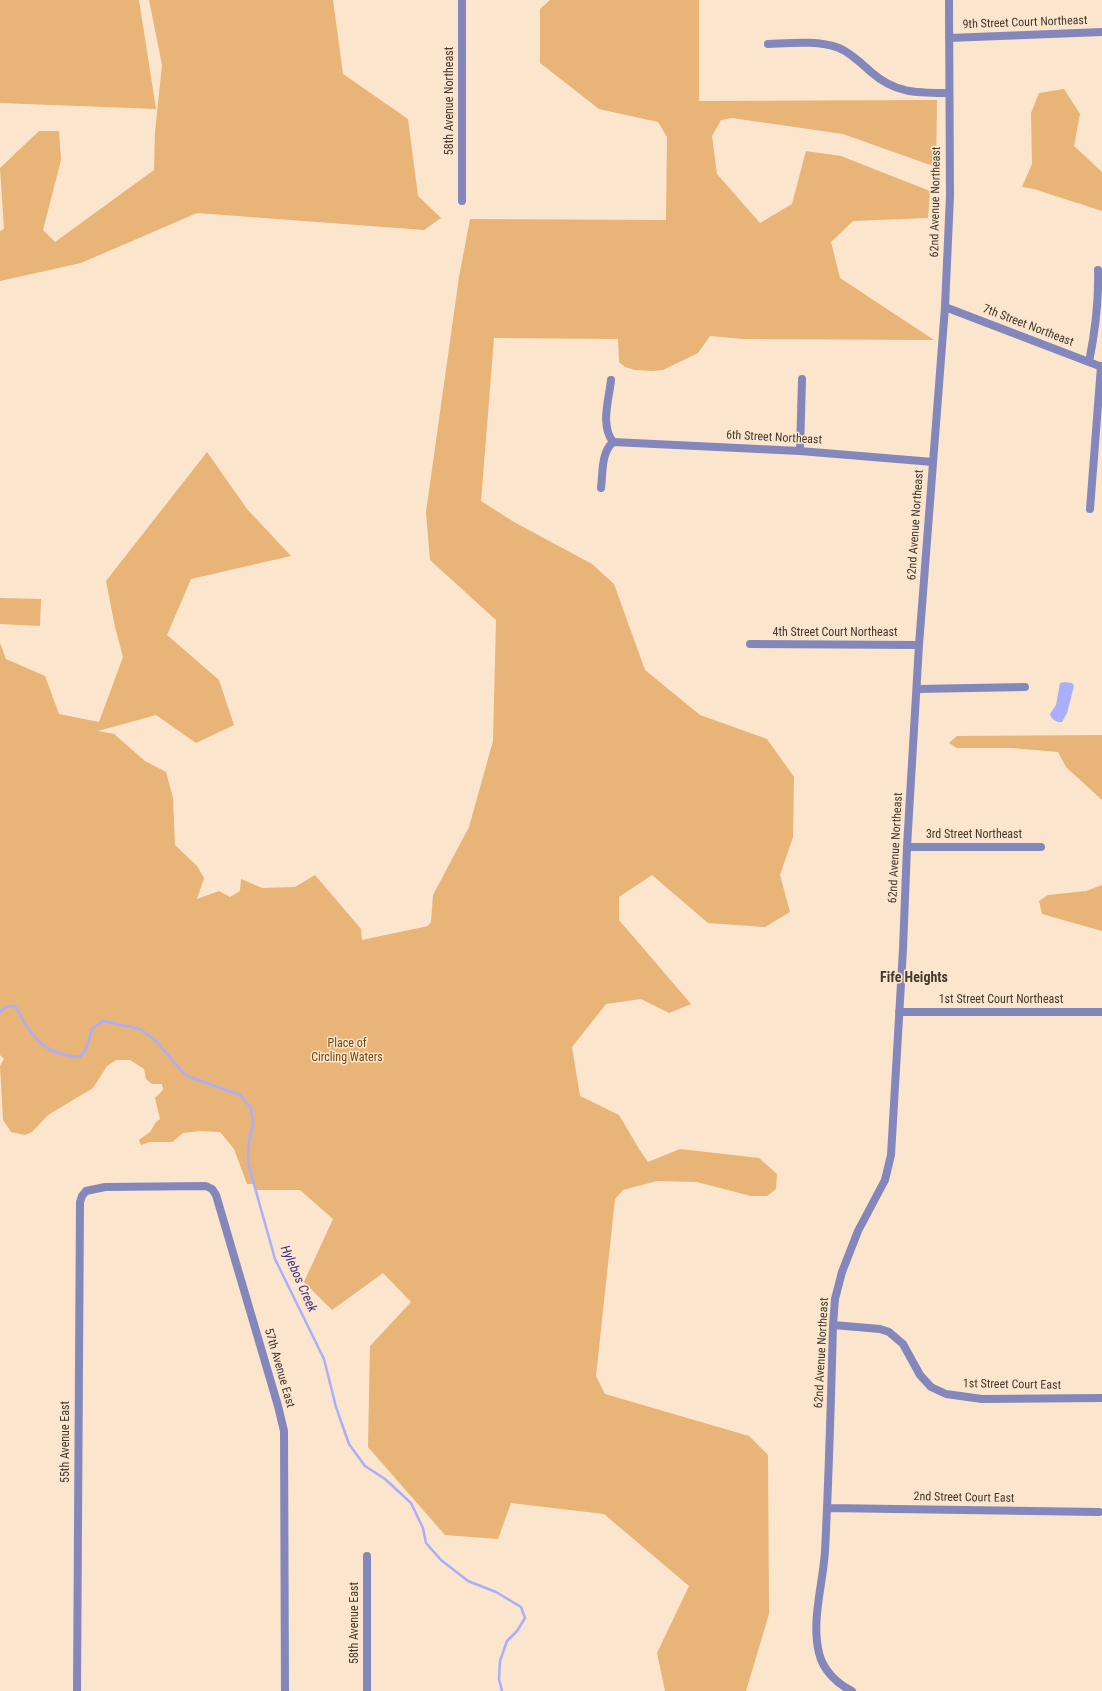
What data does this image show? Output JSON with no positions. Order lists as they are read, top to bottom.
{
  "streets": {
    "street": [
      "9th Street Court Northeast",
      "58th Avenue Northeast",
      "62nd Avenue Northeast",
      "7th Street Northeast",
      "6th Street Northeast",
      "4th Street Court Northeast",
      "3rd Street Northeast",
      "1st Street Court Northeast",
      "57th Avenue East",
      "1st Street Court East",
      "55th Avenue East",
      "2nd Street Court East",
      "58th Avenue East"
    ]
  },
  "crossings": [
    ["9th Street Court Northeast", "62nd Avenue Northeast"],
    ["62nd Avenue Northeast", "7th Street Northeast"],
    ["62nd Avenue Northeast", "6th Street Northeast"],
    ["62nd Avenue Northeast", "4th Street Court Northeast"],
    ["62nd Avenue Northeast", "3rd Street Northeast"],
    ["62nd Avenue Northeast", "1st Street Court Northeast"],
    ["62nd Avenue Northeast", "1st Street Court East"],
    ["62nd Avenue Northeast", "2nd Street Court East"],
    ["57th Avenue East", "55th Avenue East"]
  ],
  "districts": ["Fife Heights"],
  "water": ["Hylebos Creek"],
  "parks": ["Place of Circling Waters"]
}
